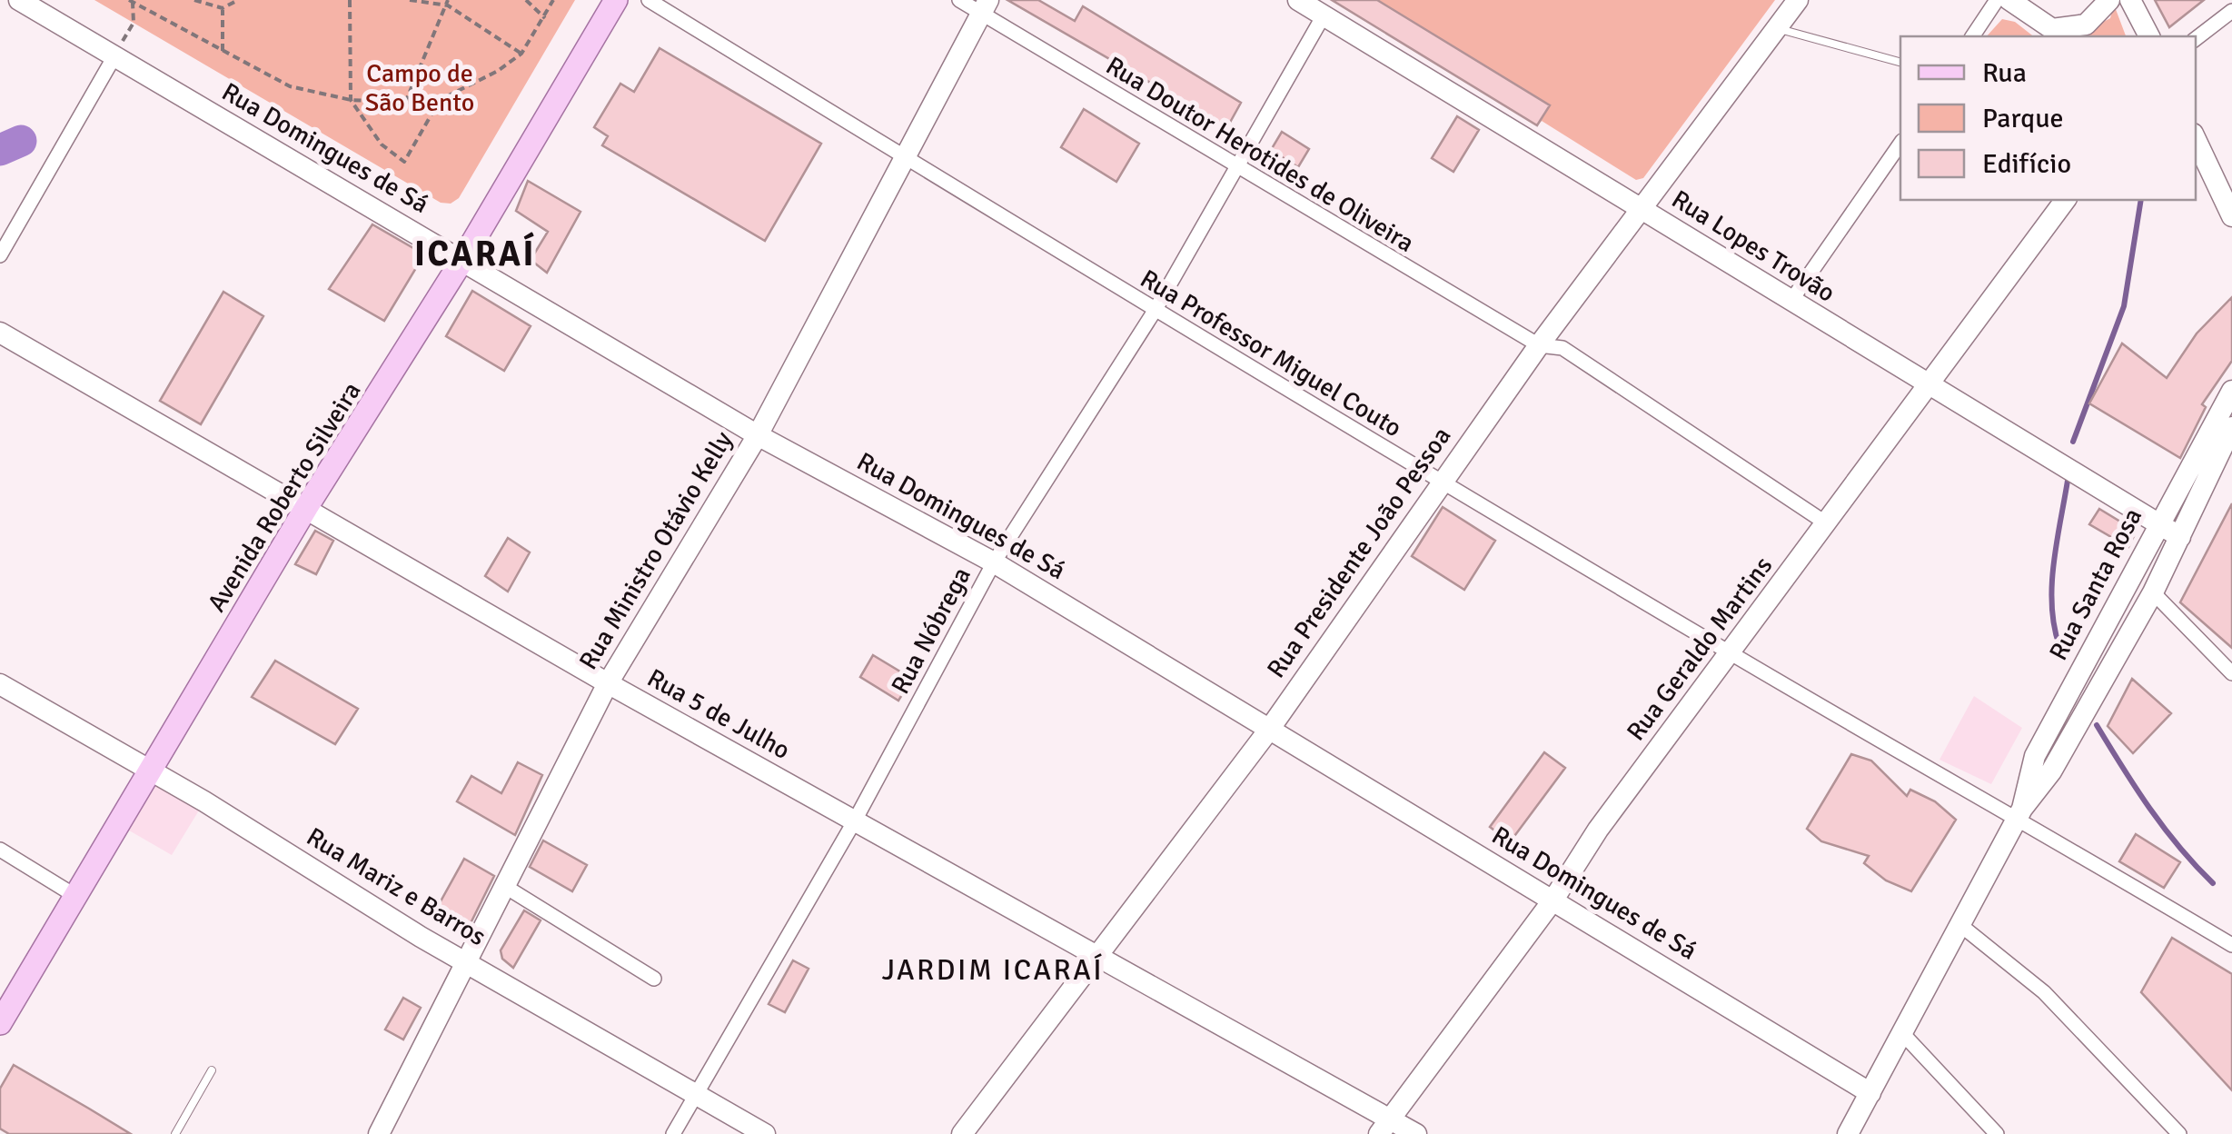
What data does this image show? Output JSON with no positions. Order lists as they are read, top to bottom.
{
  "streets": {
    "main road": ["Avenida Roberto Silveira"],
    "street": [
      "Rua Domingues de Sá",
      "Rua Doutor Herotides de Oliveira",
      "Rua Lopes Trovão",
      "Rua Professor Miguel Couto",
      "Rua Ministro Otávio Kelly",
      "Rua Presidente João Pessoa",
      "Rua Santa Rosa",
      "Rua Nóbrega",
      "Rua Geraldo Martins",
      "Rua 5 de Julho",
      "Rua Mariz e Barros"
    ]
  },
  "crossings": [
    ["Rua Domingues de Sá", "Avenida Roberto Silveira"],
    ["Rua Domingues de Sá", "Rua Ministro Otávio Kelly"],
    ["Rua Domingues de Sá", "Rua Presidente João Pessoa"],
    ["Rua Domingues de Sá", "Rua Santa Rosa"],
    ["Rua Domingues de Sá", "Rua Nóbrega"],
    ["Rua Domingues de Sá", "Rua Geraldo Martins"],
    ["Rua Doutor Herotides de Oliveira", "Rua Ministro Otávio Kelly"],
    ["Rua Doutor Herotides de Oliveira", "Rua Presidente João Pessoa"],
    ["Rua Doutor Herotides de Oliveira", "Rua Nóbrega"],
    ["Rua Doutor Herotides de Oliveira", "Rua Geraldo Martins"],
    ["Rua Lopes Trovão", "Rua Presidente João Pessoa"],
    ["Rua Lopes Trovão", "Rua Santa Rosa"],
    ["Rua Lopes Trovão", "Rua Nóbrega"],
    ["Rua Lopes Trovão", "Rua Geraldo Martins"],
    ["Rua Professor Miguel Couto", "Rua Ministro Otávio Kelly"],
    ["Rua Professor Miguel Couto", "Rua Presidente João Pessoa"],
    ["Rua Professor Miguel Couto", "Rua Santa Rosa"],
    ["Rua Professor Miguel Couto", "Rua Nóbrega"],
    ["Rua Professor Miguel Couto", "Rua Geraldo Martins"],
    ["Avenida Roberto Silveira", "Rua 5 de Julho"],
    ["Avenida Roberto Silveira", "Rua Mariz e Barros"],
    ["Rua Ministro Otávio Kelly", "Rua 5 de Julho"],
    ["Rua Ministro Otávio Kelly", "Rua Mariz e Barros"],
    ["Rua Presidente João Pessoa", "Rua 5 de Julho"],
    ["Rua Nóbrega", "Rua 5 de Julho"],
    ["Rua Nóbrega", "Rua Mariz e Barros"],
    ["Rua Geraldo Martins", "Rua 5 de Julho"]
  ],
  "districts": ["ICARAÍ", "JARDIM ICARAÍ"],
  "parks": ["Campo de São Bento"],
  "legend": ["Rua", "Parque", "Edifício"]
}
